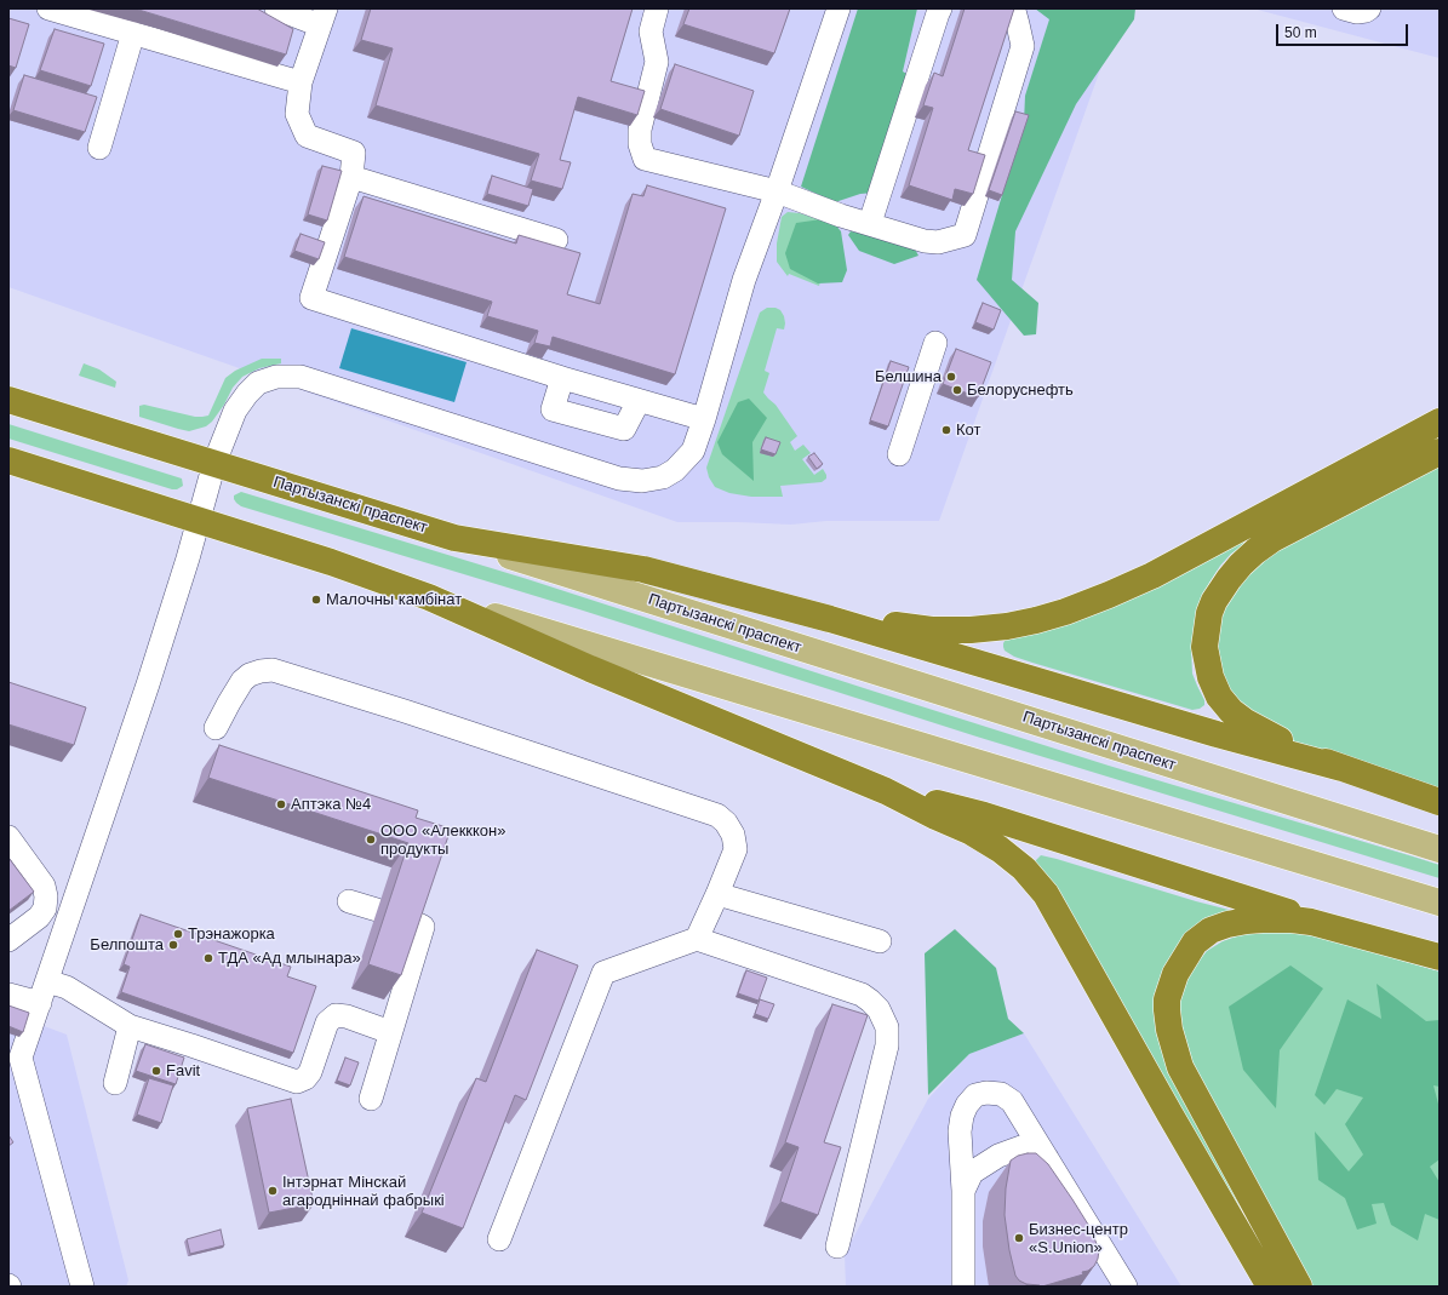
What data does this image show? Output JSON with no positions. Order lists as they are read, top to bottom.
{
  "streets": {
    "highway": ["Партызанскі праспект"]
  },
  "places": [
    "Белшина",
    "Белоруснефть",
    "Кот",
    "Малочны камбінат",
    "Аптэка №4",
    "ООО «Алекккон» продукты",
    "Трэнажорка",
    "Белпошта",
    "ТДА «Ад млынара»",
    "Favit",
    "Інтэрнат Мінскай агародніннай фабрыкі",
    "Бизнес-центр «S.Union»"
  ],
  "scale_bar": "50 m"
}
